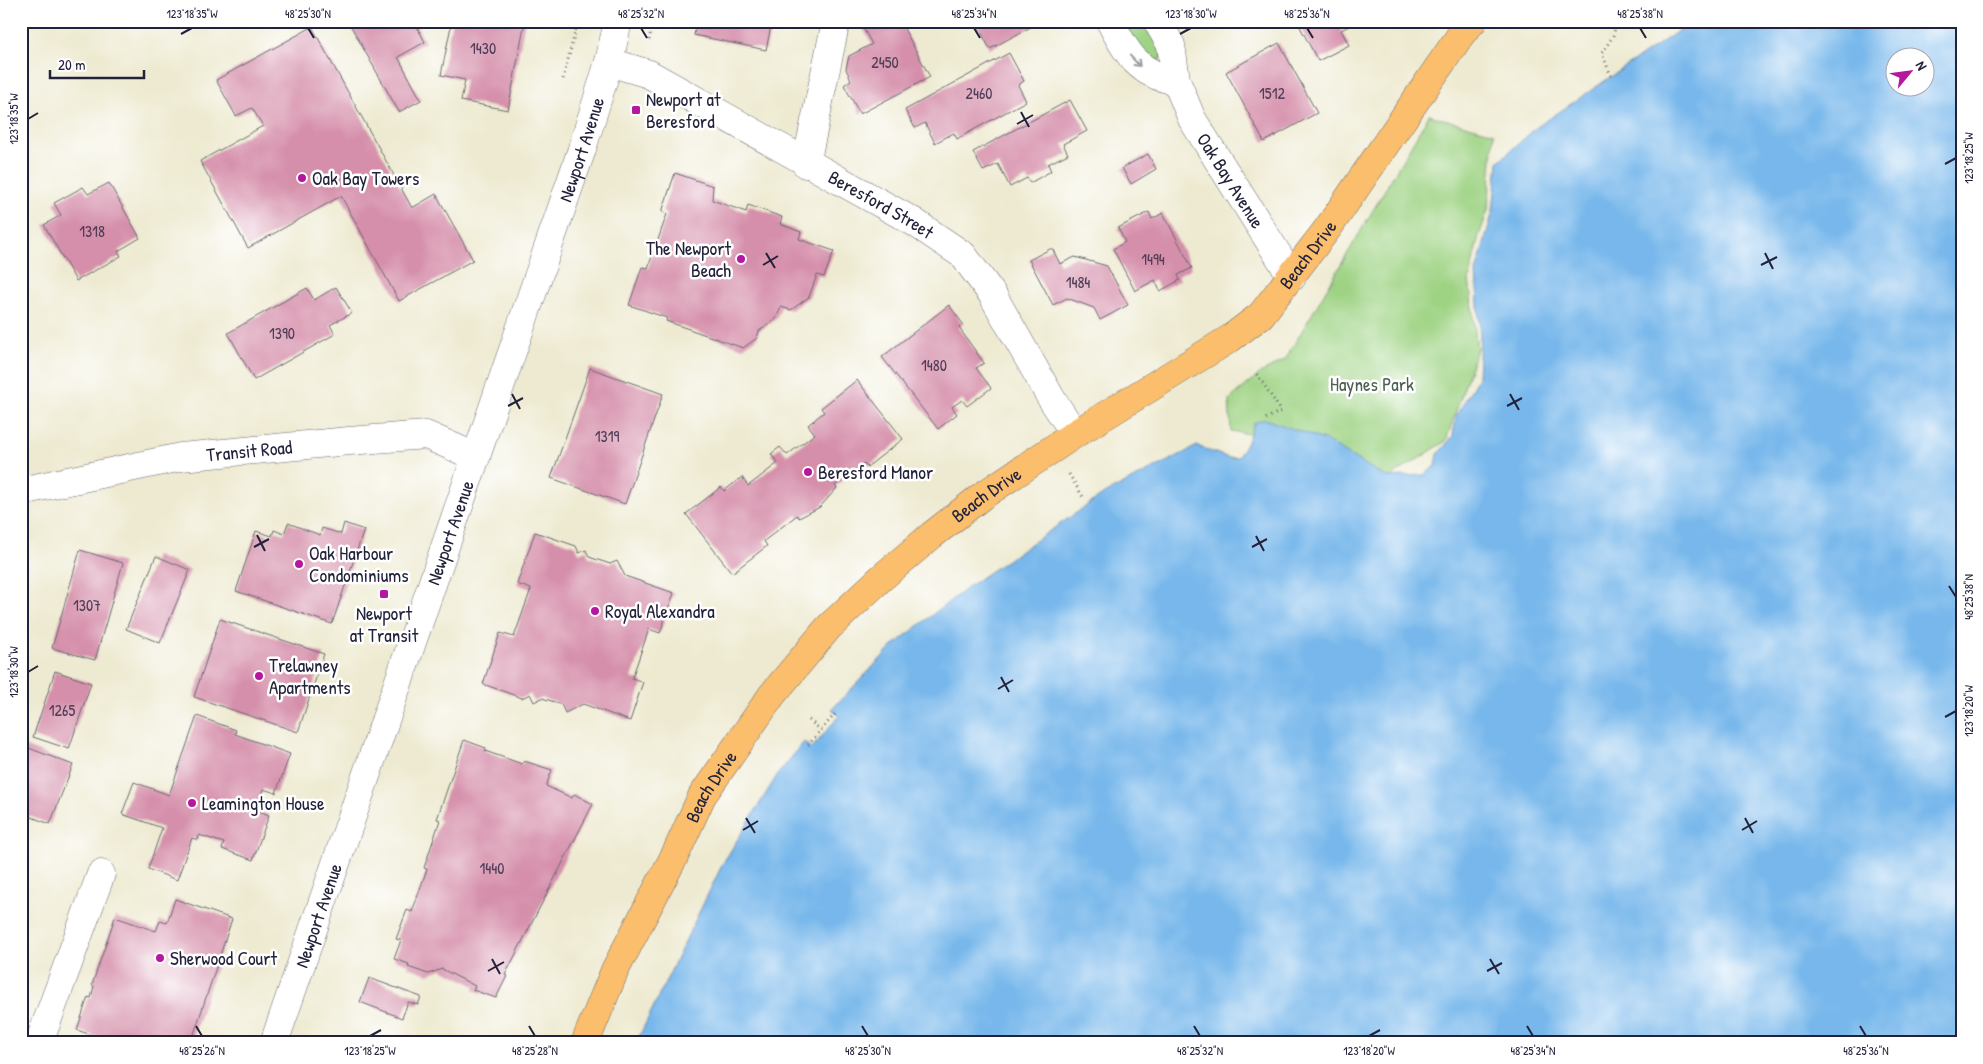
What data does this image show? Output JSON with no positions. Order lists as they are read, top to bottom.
{
  "streets": {
    "main road": ["Beach Drive"],
    "street": [
      "Newport Avenue",
      "Oak Bay Avenue",
      "Beresford Street",
      "Transit Road"
    ]
  },
  "crossings": [
    ["Newport Avenue", "Beresford Street"],
    ["Newport Avenue", "Transit Road"],
    ["Oak Bay Avenue", "Beach Drive"],
    ["Beresford Street", "Beach Drive"]
  ],
  "parks": ["Haynes Park"],
  "places": {
    "transit": ["Newport at Beresford", "Newport at Transit"],
    "other": [
      "Oak Bay Towers",
      "The Newport Beach",
      "Beresford Manor",
      "Oak Harbour Condominiums",
      "Royal Alexandra",
      "Trelawney Apartments",
      "Leamington House",
      "Sherwood Court"
    ]
  },
  "house_numbers": [
    "1430",
    "2450",
    "2460",
    "1512",
    "1318",
    "1494",
    "1484",
    "1390",
    "1480",
    "1319",
    "1307",
    "1265",
    "1440"
  ],
  "scale_bar": "20 m",
  "north": "top right",
  "coordinates": [
    "123°18'35\"W",
    "48°25'30\"N",
    "48°25'32\"N",
    "48°25'34\"N",
    "123°18'30\"W",
    "48°25'36\"N",
    "48°25'38\"N",
    "123°18'25\"W",
    "123°18'20\"W",
    "48°25'26\"N",
    "48°25'28\"N"
  ]
}
